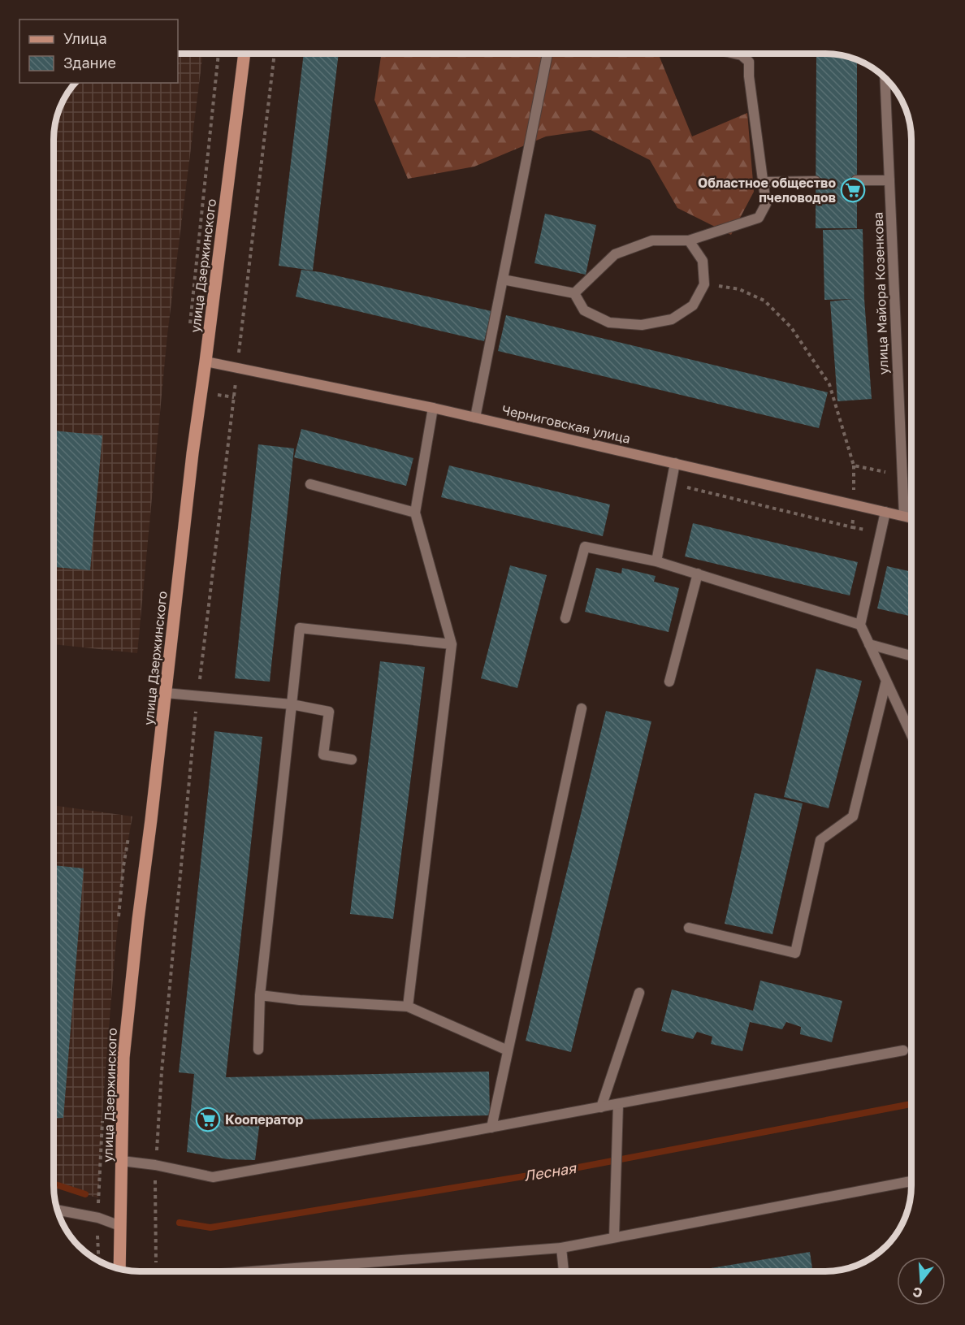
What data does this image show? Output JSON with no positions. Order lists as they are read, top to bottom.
{
  "streets": {
    "main road": ["улица Дзержинского", "Черниговская улица"],
    "street": ["улица Майора Козенкова"]
  },
  "crossings": [
    ["улица Дзержинского", "Черниговская улица"],
    ["улица Майора Козенкова", "Черниговская улица"]
  ],
  "water": ["Лесная"],
  "places": {
    "supermarket": ["Областное общество пчеловодов", "Кооператор"]
  },
  "legend": ["Улица", "Здание"],
  "north": "bottom"
}
